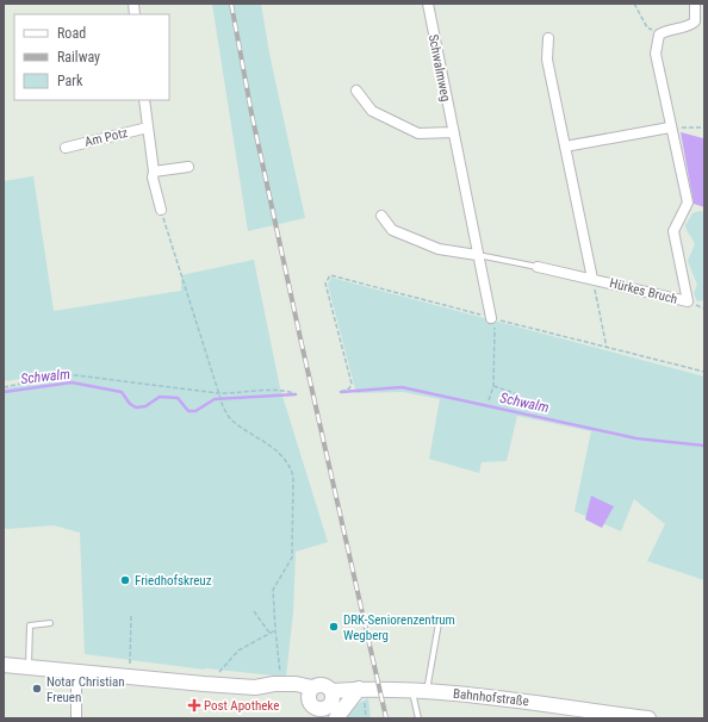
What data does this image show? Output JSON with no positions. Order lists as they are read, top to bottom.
{
  "streets": {
    "street": [
      "Schwalmweg",
      "Am Potz",
      "Hürkes Bruch",
      "Bahnhofstraße"
    ]
  },
  "water": ["Schwalm"],
  "places": {
    "other": ["Friedhofskreuz", "DRK-Seniorenzentrum Wegberg", "Notar Christian Freuen"],
    "health": ["Post Apotheke"]
  },
  "legend": ["Road", "Railway", "Park"]
}
